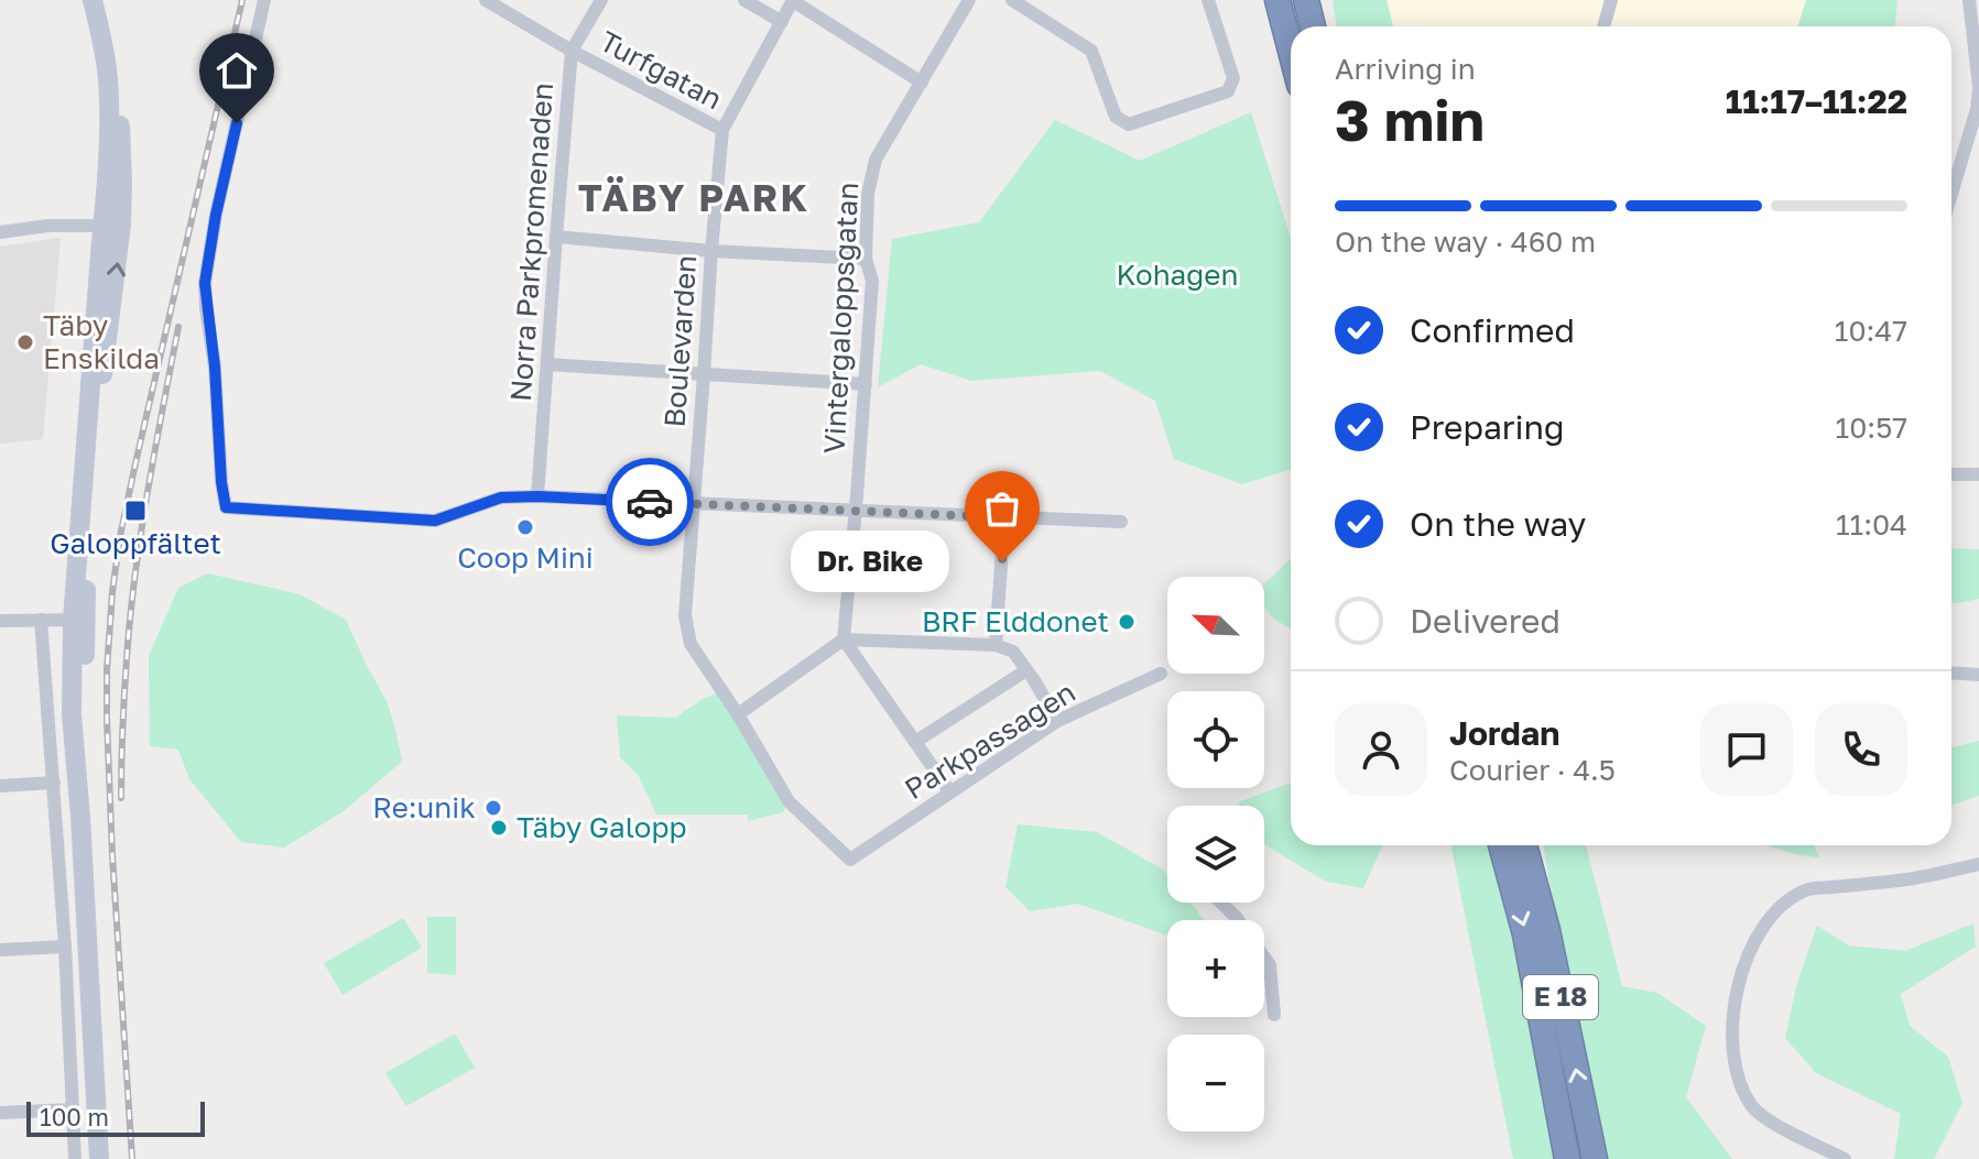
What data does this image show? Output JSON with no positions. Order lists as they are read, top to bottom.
{
  "streets": {
    "highway": ["E 18"],
    "street": [
      "Turfgatan",
      "Norra Parkpromenaden",
      "Vintergaloppsgatan",
      "Boulevarden",
      "Parkpassagen"
    ]
  },
  "crossings": [
    ["Turfgatan", "Norra Parkpromenaden"],
    ["Turfgatan", "Boulevarden"],
    ["Boulevarden", "Parkpassagen"]
  ],
  "districts": ["TÄBY PARK"],
  "parks": ["Kohagen"],
  "places": {
    "other": [
      "Täby Enskilda",
      "Coop Mini",
      "Dr. Bike",
      "BRF Elddonet",
      "Re:unik",
      "Täby Galopp"
    ],
    "transit": ["Galoppfältet"]
  },
  "scale_bar": "100 m",
  "north": "top left",
  "page": {
    "heading": ["3 min", "Arriving in", "11:17–11:22"],
    "panel": ["Jordan", "Courier · 4.5"],
    "bar": "On the way · 460 m",
    "list": [
      ["Confirmed", "10:47"],
      ["Preparing", "10:57"],
      ["On the way", "11:04"],
      "Delivered"
    ],
    "bubble": "Dr. Bike",
    "map_buttons": ["+", "−"],
    "scale": "100 m"
  }
}
